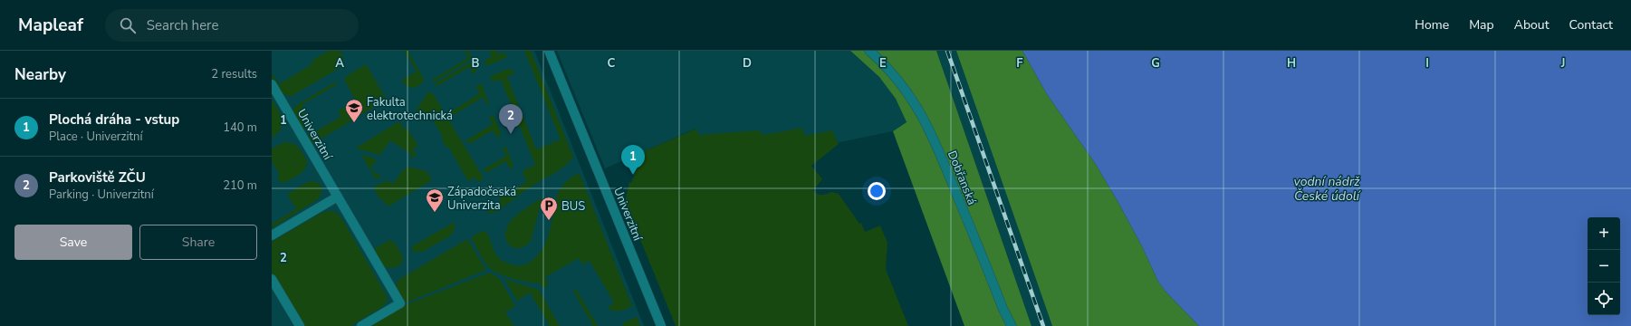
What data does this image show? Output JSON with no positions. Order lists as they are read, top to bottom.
{
  "streets": {
    "street": ["Univerzitní", "Dobřanská"]
  },
  "water": ["vodní nádrž České údolí"],
  "places": {
    "school or university": ["Fakulta elektrotechnická", "Západočeská Univerzita"],
    "parking": ["BUS"]
  },
  "page": {
    "header": "Mapleaf",
    "search": "Search here",
    "nav": [
      "Home",
      "Map",
      "About",
      "Contact"
    ],
    "heading": ["Nearby", "2 results"],
    "list": [
      {
        "mark": "1",
        "name": "Plochá dráha - vstup",
        "note": "Place · Univerzitní",
        "value": "140 m"
      },
      {
        "mark": "2",
        "name": "Parkoviště ZČU",
        "note": "Parking · Univerzitní",
        "value": "210 m"
      }
    ],
    "pins": ["2", "1"],
    "buttons": ["Save", "Share"],
    "map_buttons": ["+", "−"]
  },
  "grid": {
    "columns": [
      "A",
      "B",
      "C",
      "D",
      "E",
      "F",
      "G",
      "H",
      "I",
      "J"
    ],
    "rows": ["1", "2"]
  }
}
